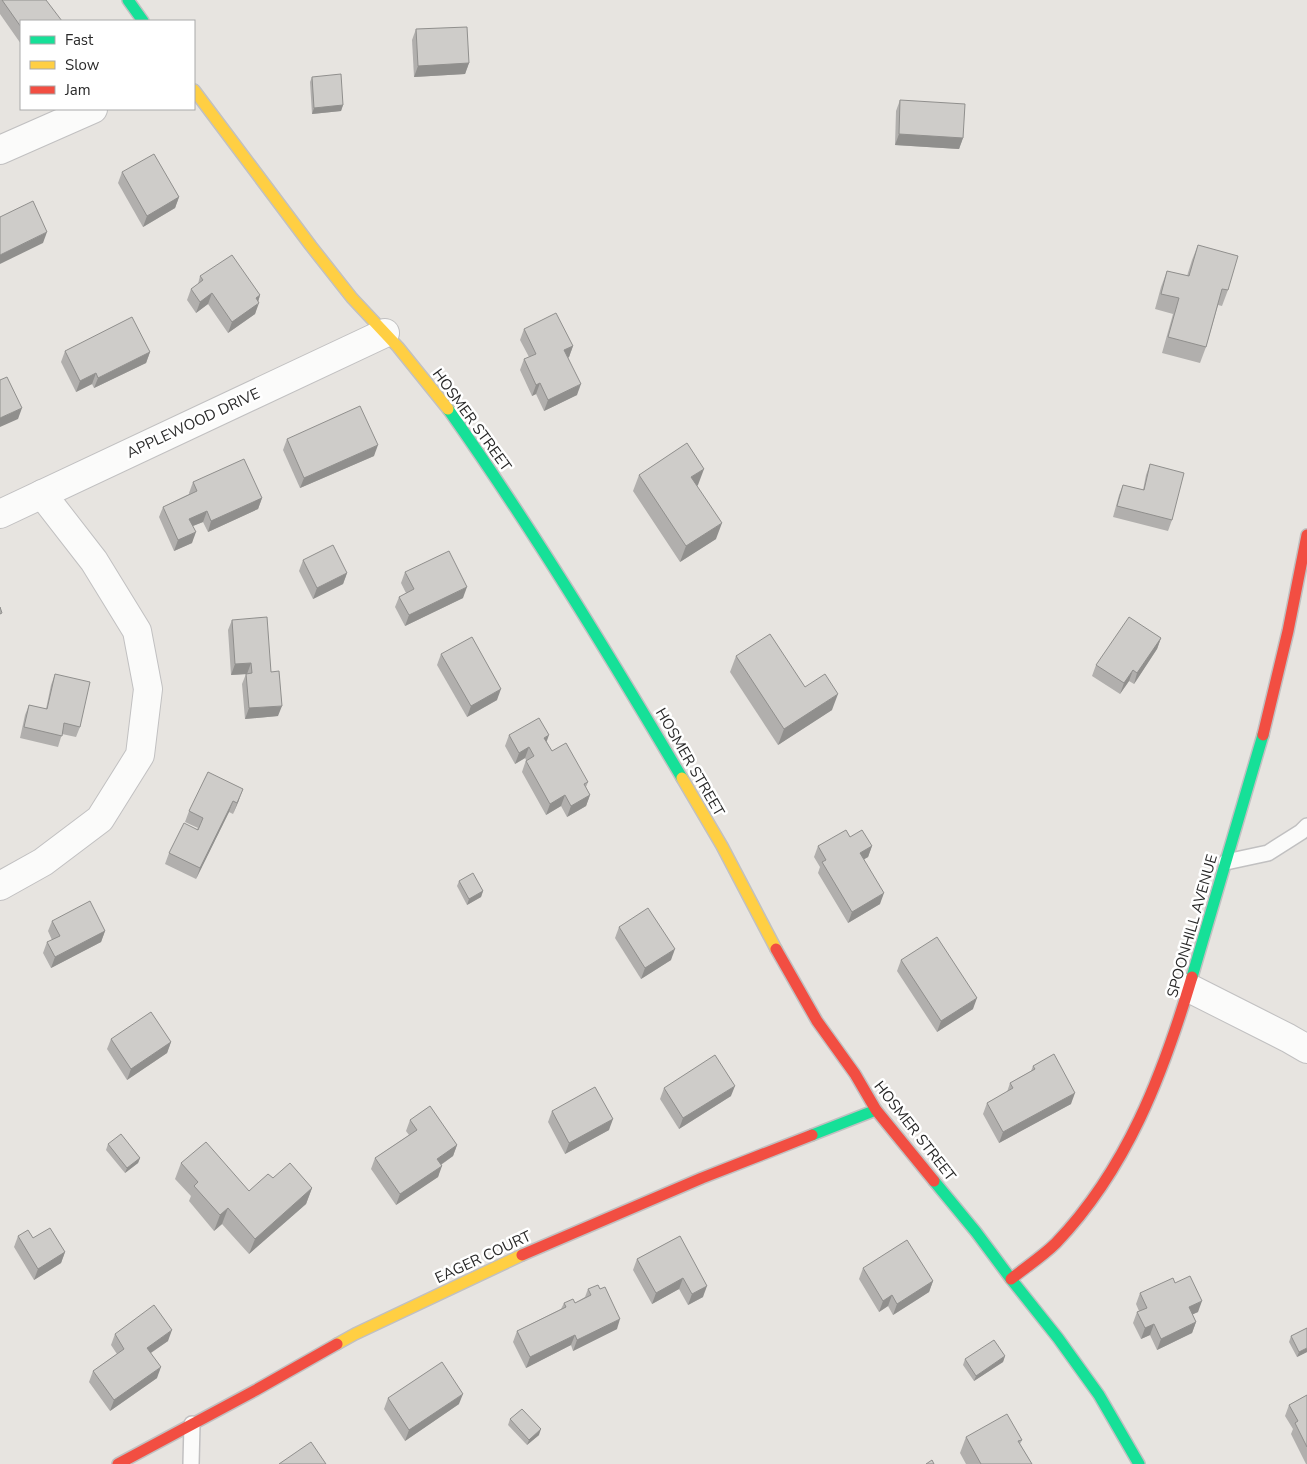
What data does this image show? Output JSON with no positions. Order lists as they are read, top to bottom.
{
  "streets": {
    "street": [
      "HOSMER STREET",
      "APPLEWOOD DRIVE",
      "SPOONHILL AVENUE",
      "EAGER COURT"
    ]
  },
  "crossings": [
    ["HOSMER STREET", "APPLEWOOD DRIVE"],
    ["HOSMER STREET", "SPOONHILL AVENUE"],
    ["HOSMER STREET", "EAGER COURT"]
  ],
  "legend": ["Fast", "Slow", "Jam"]
}
